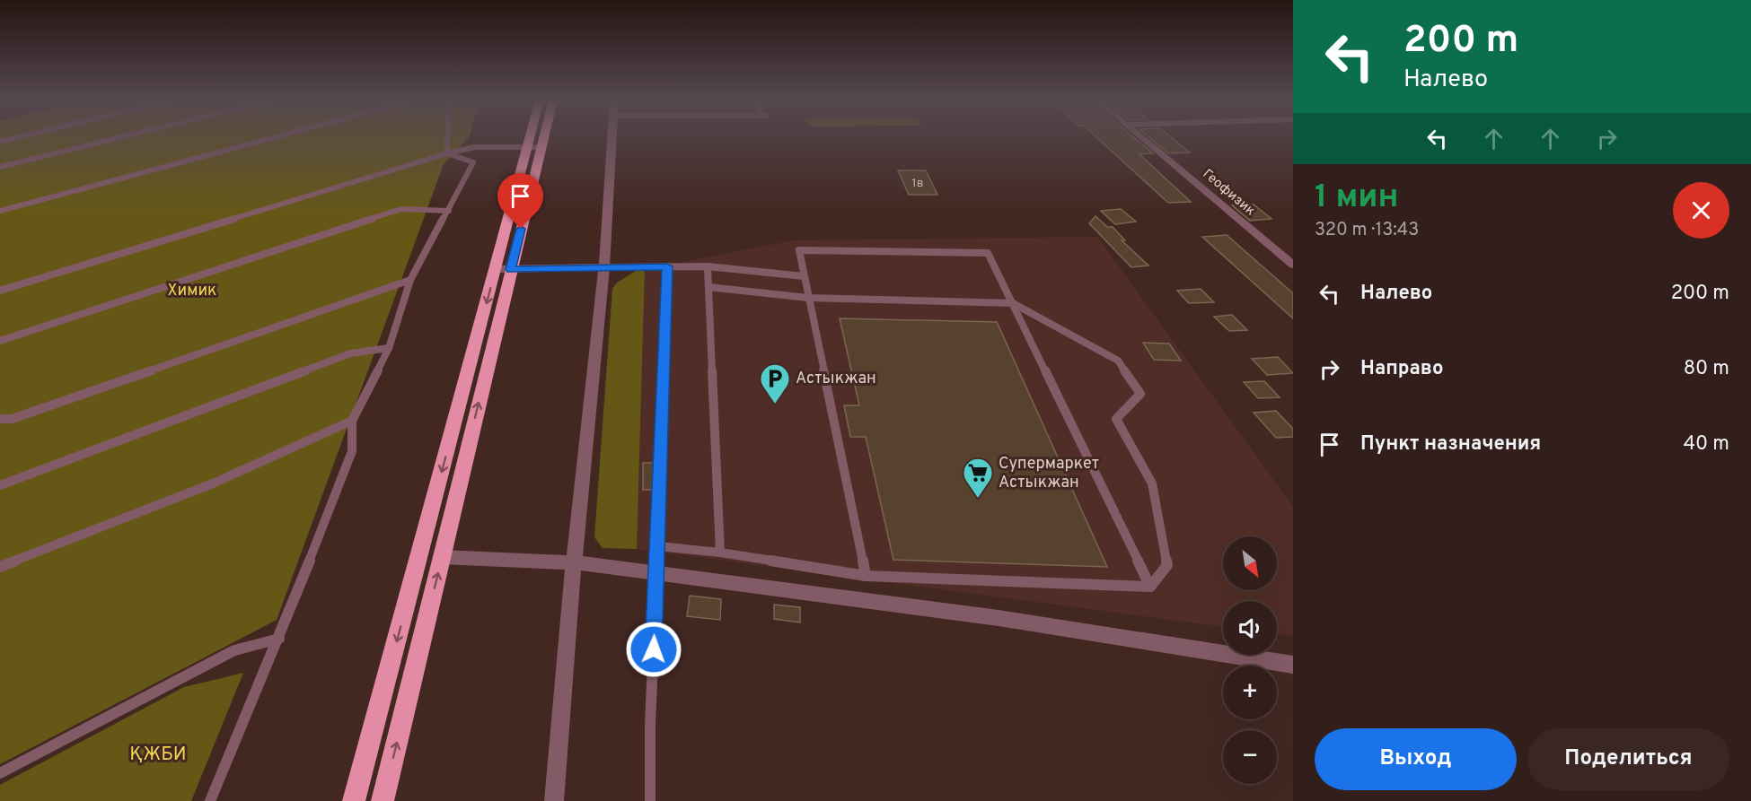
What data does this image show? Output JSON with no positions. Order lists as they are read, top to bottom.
{
  "streets": {
    "street": ["Геофизик"]
  },
  "parks": ["Химик", "ҚЖБИ"],
  "places": {
    "parking": ["Астыкжан"],
    "supermarket": ["Супермаркет Астыкжан"]
  },
  "house_numbers": ["1в"],
  "north": "bottom right",
  "page": {
    "turn": ["200 m", "Налево"],
    "heading": ["1 мин", "320 m · 13:43"],
    "list": [
      {
        "name": "Налево",
        "value": "200 m"
      },
      {
        "name": "Направо",
        "value": "80 m"
      },
      {
        "name": "Пункт назначения",
        "value": "40 m"
      }
    ],
    "map_buttons": ["+", "−"],
    "buttons": ["Выход", "Поделиться"]
  }
}
